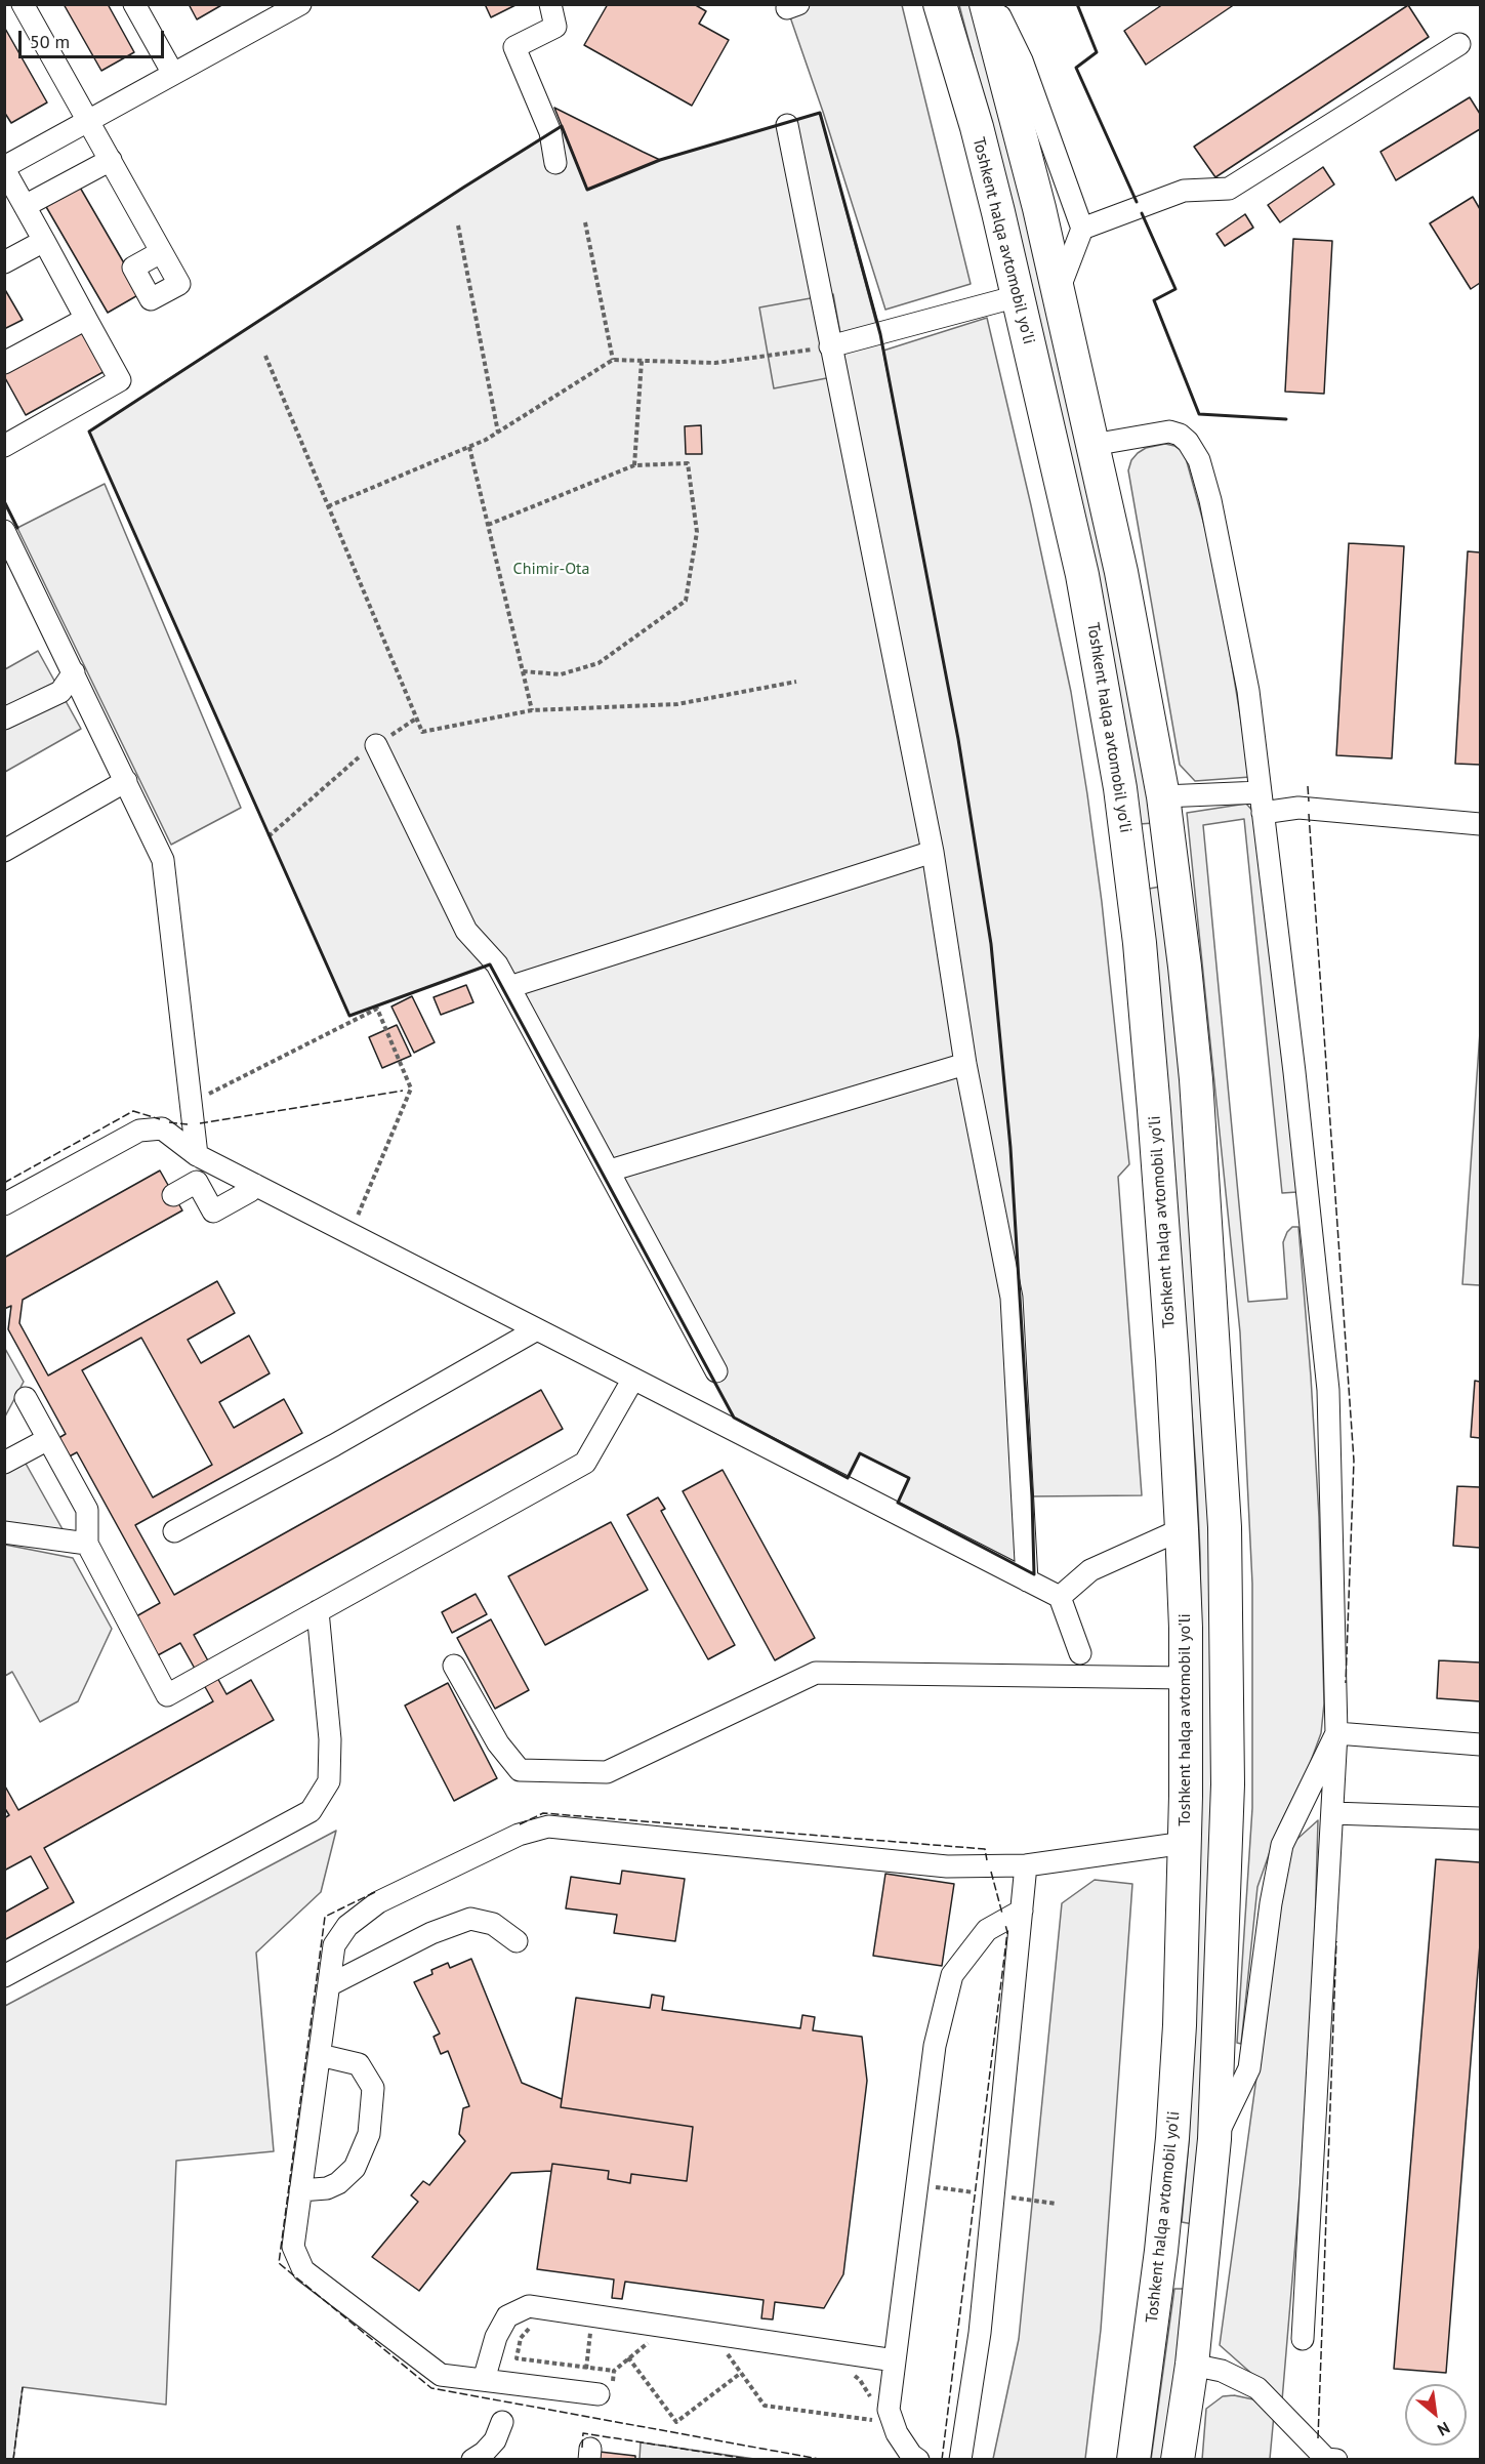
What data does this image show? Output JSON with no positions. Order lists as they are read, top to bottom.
{
  "streets": {
    "highway": ["Toshkent halqa avtomobil yo'li"]
  },
  "parks": ["Chimir-Ota"],
  "scale_bar": "50 m",
  "north": "bottom right"
}
